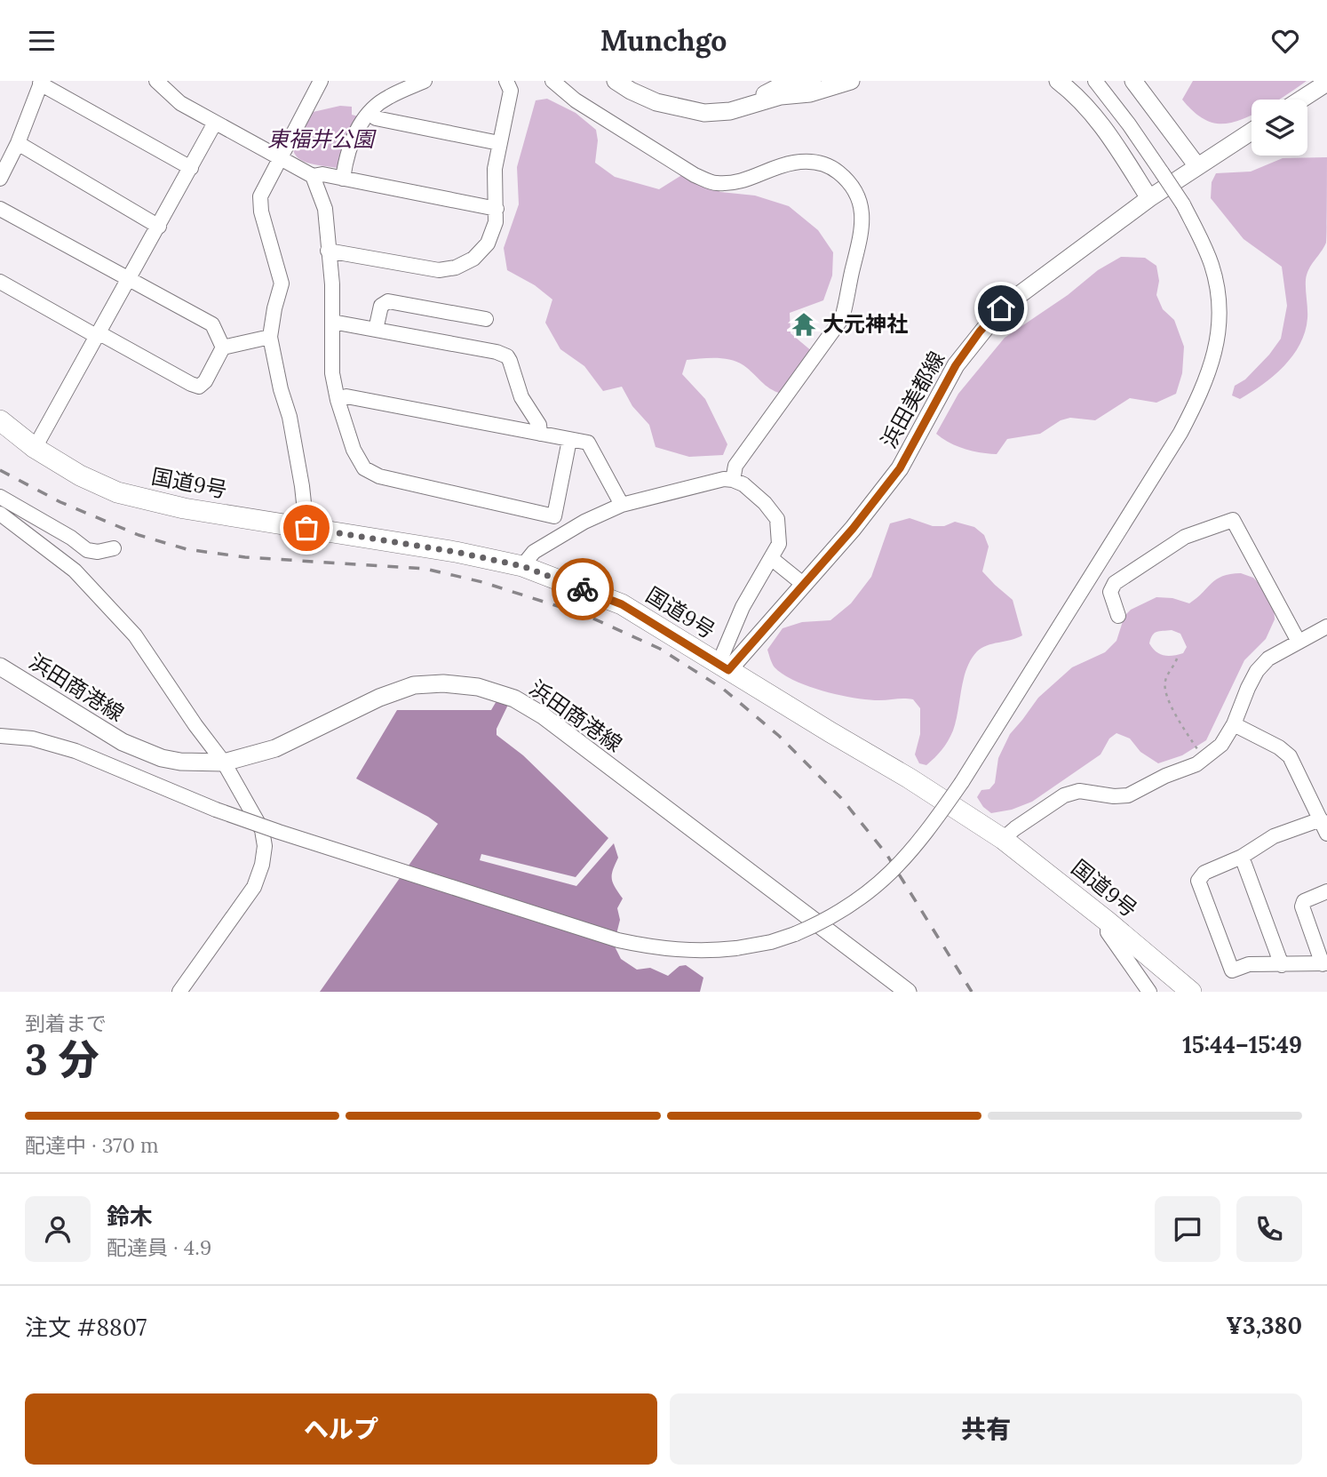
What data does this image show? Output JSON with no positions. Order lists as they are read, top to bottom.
{
  "streets": {
    "highway": ["国道9号"],
    "main road": ["浜田美都線", "浜田商港線"]
  },
  "crossings": [
    ["浜田美都線", "国道9号"]
  ],
  "parks": ["東福井公園"],
  "places": {
    "temple": ["大元神社"]
  },
  "page": {
    "header": "Munchgo",
    "heading": ["3 分", "到着まで", "15:44–15:49"],
    "panel": [
      "鈴木",
      "配達員 · 4.9",
      "注文 #8807",
      "¥3,380"
    ],
    "bar": "配達中 · 370 m",
    "buttons": ["ヘルプ", "共有"]
  }
}
